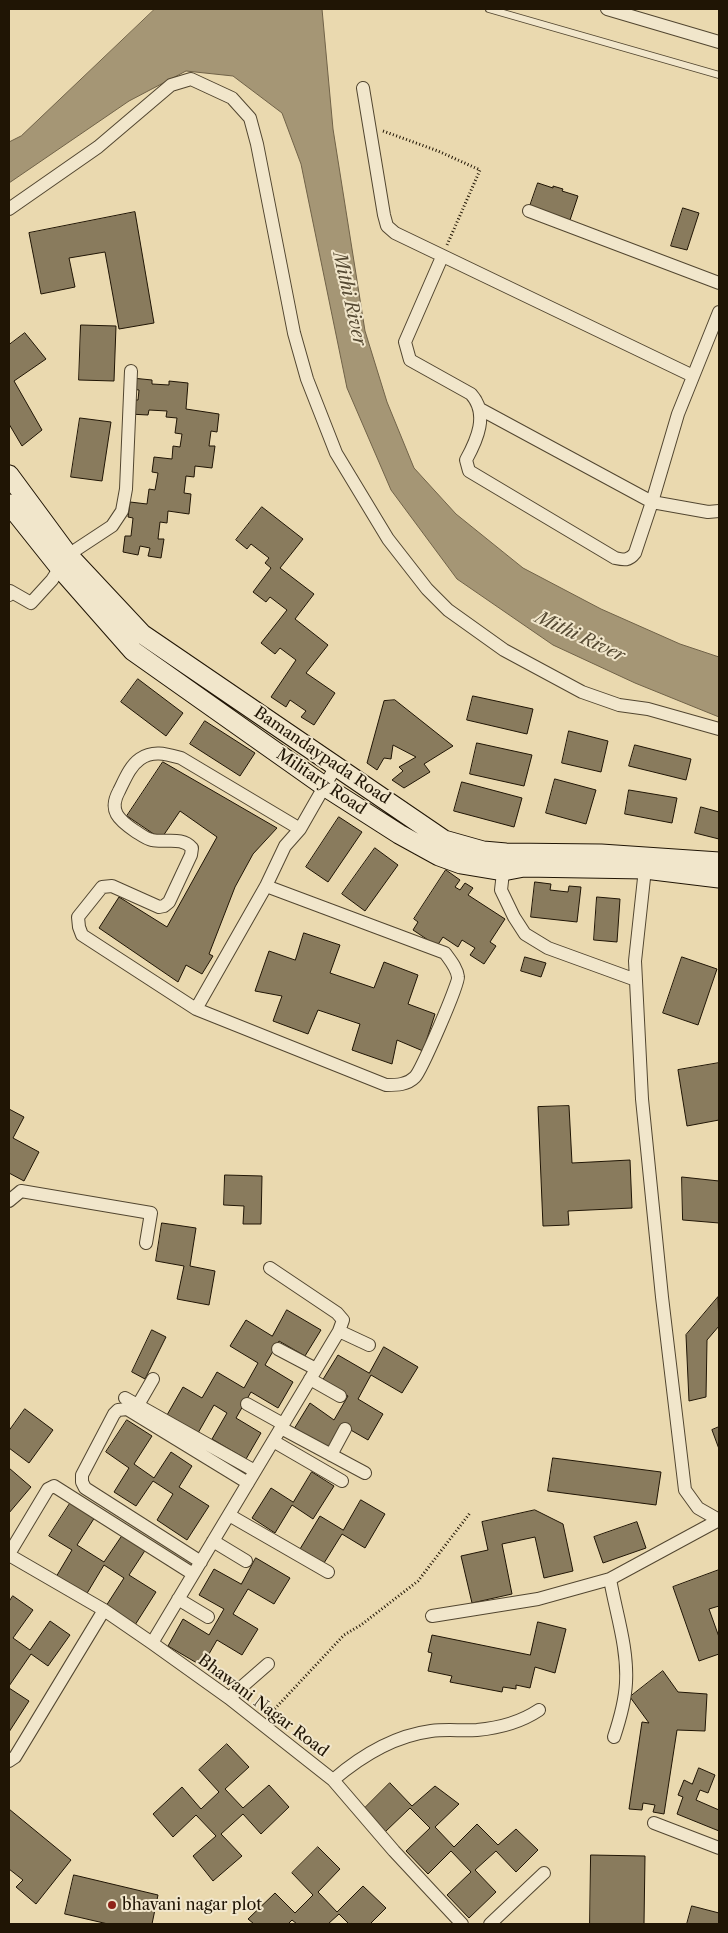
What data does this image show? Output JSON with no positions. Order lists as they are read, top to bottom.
{
  "streets": {
    "street": ["Bamandaypada Road", "Military Road", "Bhawani Nagar Road"]
  },
  "crossings": [
    ["Bamandaypada Road", "Military Road"]
  ],
  "water": ["Mithi River"],
  "places": ["bhavani nagar plot"]
}
